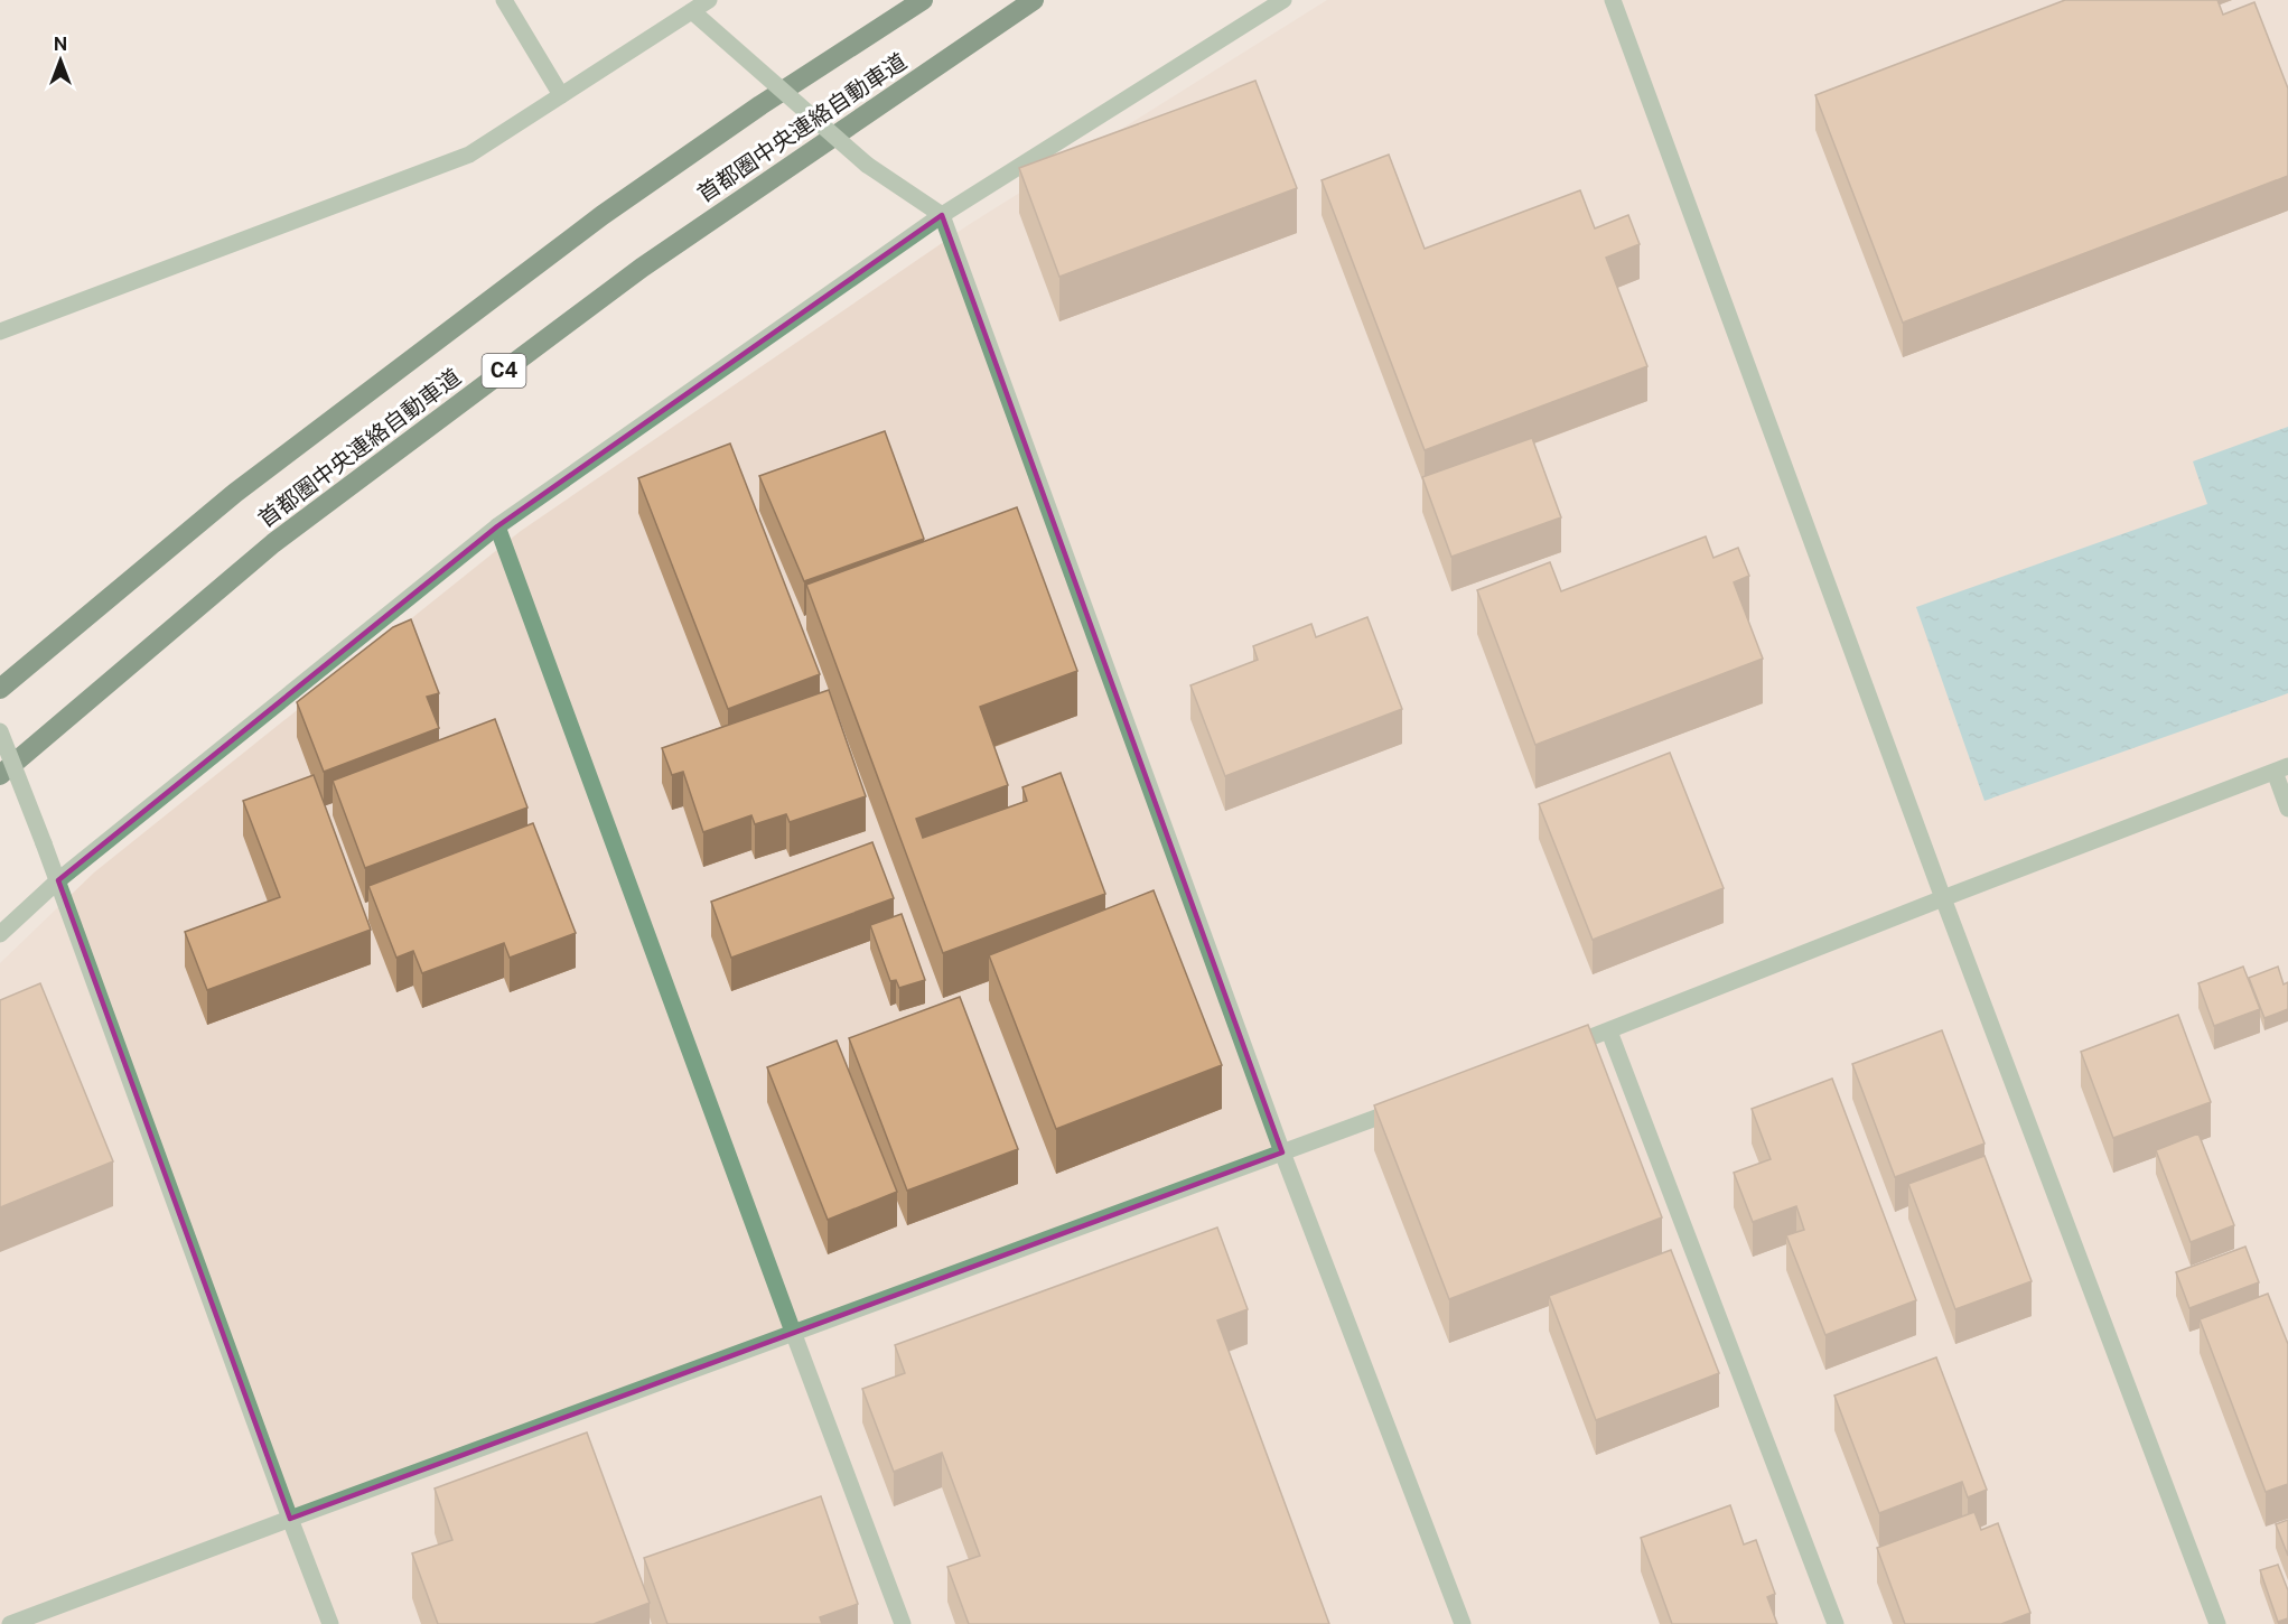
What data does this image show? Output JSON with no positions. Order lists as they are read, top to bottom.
{
  "streets": {
    "highway": ["首都圏中央連絡自動車道", "C4"]
  },
  "north": "top"
}
